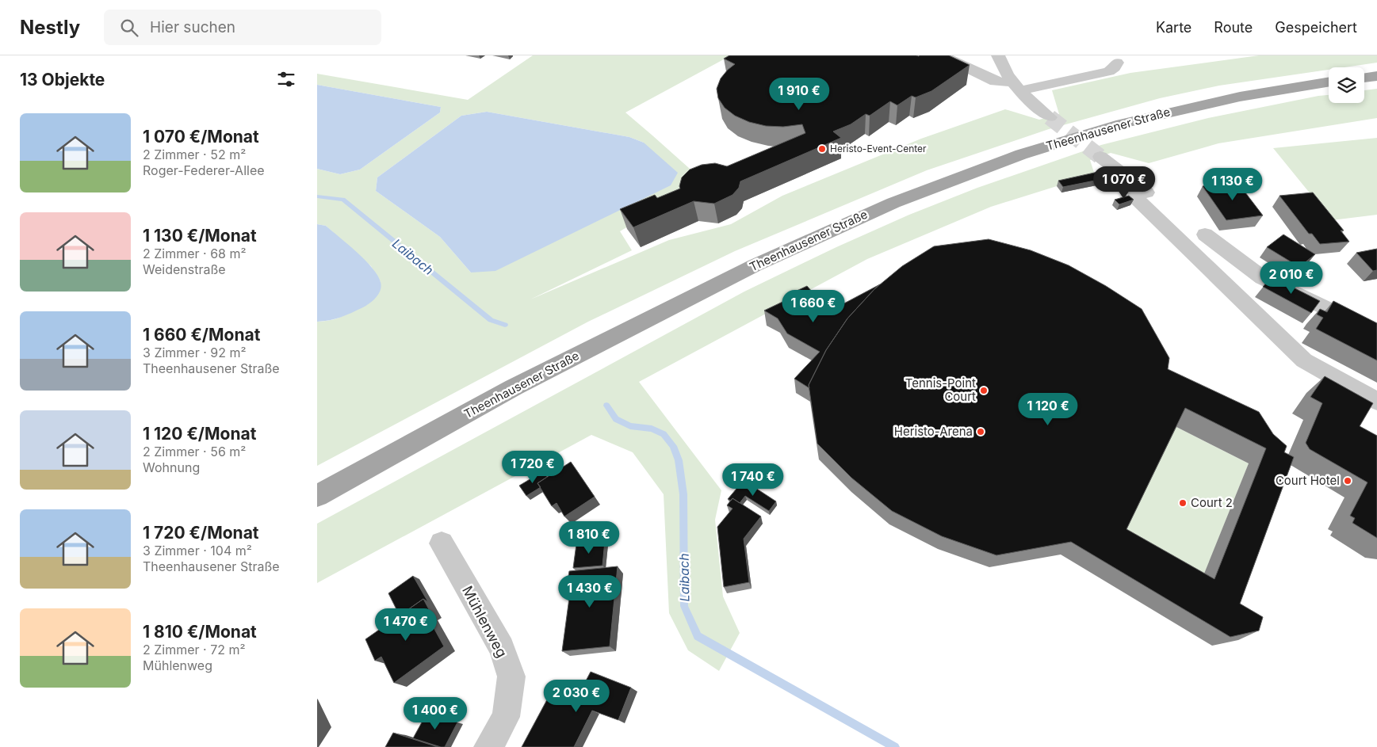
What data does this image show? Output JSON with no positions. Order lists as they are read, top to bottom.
{
  "streets": {
    "main road": ["Theenhausener Straße"],
    "street": ["Mühlenweg"]
  },
  "water": ["Laibach"],
  "places": [
    "Heristo-Event-Center",
    "Tennis-Point Court",
    "Heristo-Arena",
    "Court Hotel",
    "Court 2"
  ],
  "page": {
    "header": "Nestly",
    "search": "Hier suchen",
    "nav": ["Karte", "Route", "Gespeichert"],
    "heading": "13 Objekte",
    "price": [
      "1 910 €",
      "1 070 €",
      "1 130 €",
      "2 010 €",
      "1 660 €",
      "1 120 €",
      "1 720 €",
      "1 740 €",
      "1 810 €",
      "1 430 €",
      "1 470 €",
      "2 030 €",
      "1 400 €"
    ],
    "list": [
      {
        "name": "1 070 €/Monat",
        "note": "2 Zimmer · 52 m² · Roger-Federer-Allee"
      },
      {
        "name": "1 130 €/Monat",
        "note": "2 Zimmer · 68 m² · Weidenstraße"
      },
      {
        "name": "1 660 €/Monat",
        "note": "3 Zimmer · 92 m² · Theenhausener Straße"
      },
      {
        "name": "1 120 €/Monat",
        "note": "2 Zimmer · 56 m² · Wohnung"
      },
      {
        "name": "1 720 €/Monat",
        "note": "3 Zimmer · 104 m² · Theenhausener Straße"
      },
      {
        "name": "1 810 €/Monat",
        "note": "2 Zimmer · 72 m² · Mühlenweg"
      }
    ]
  }
}
